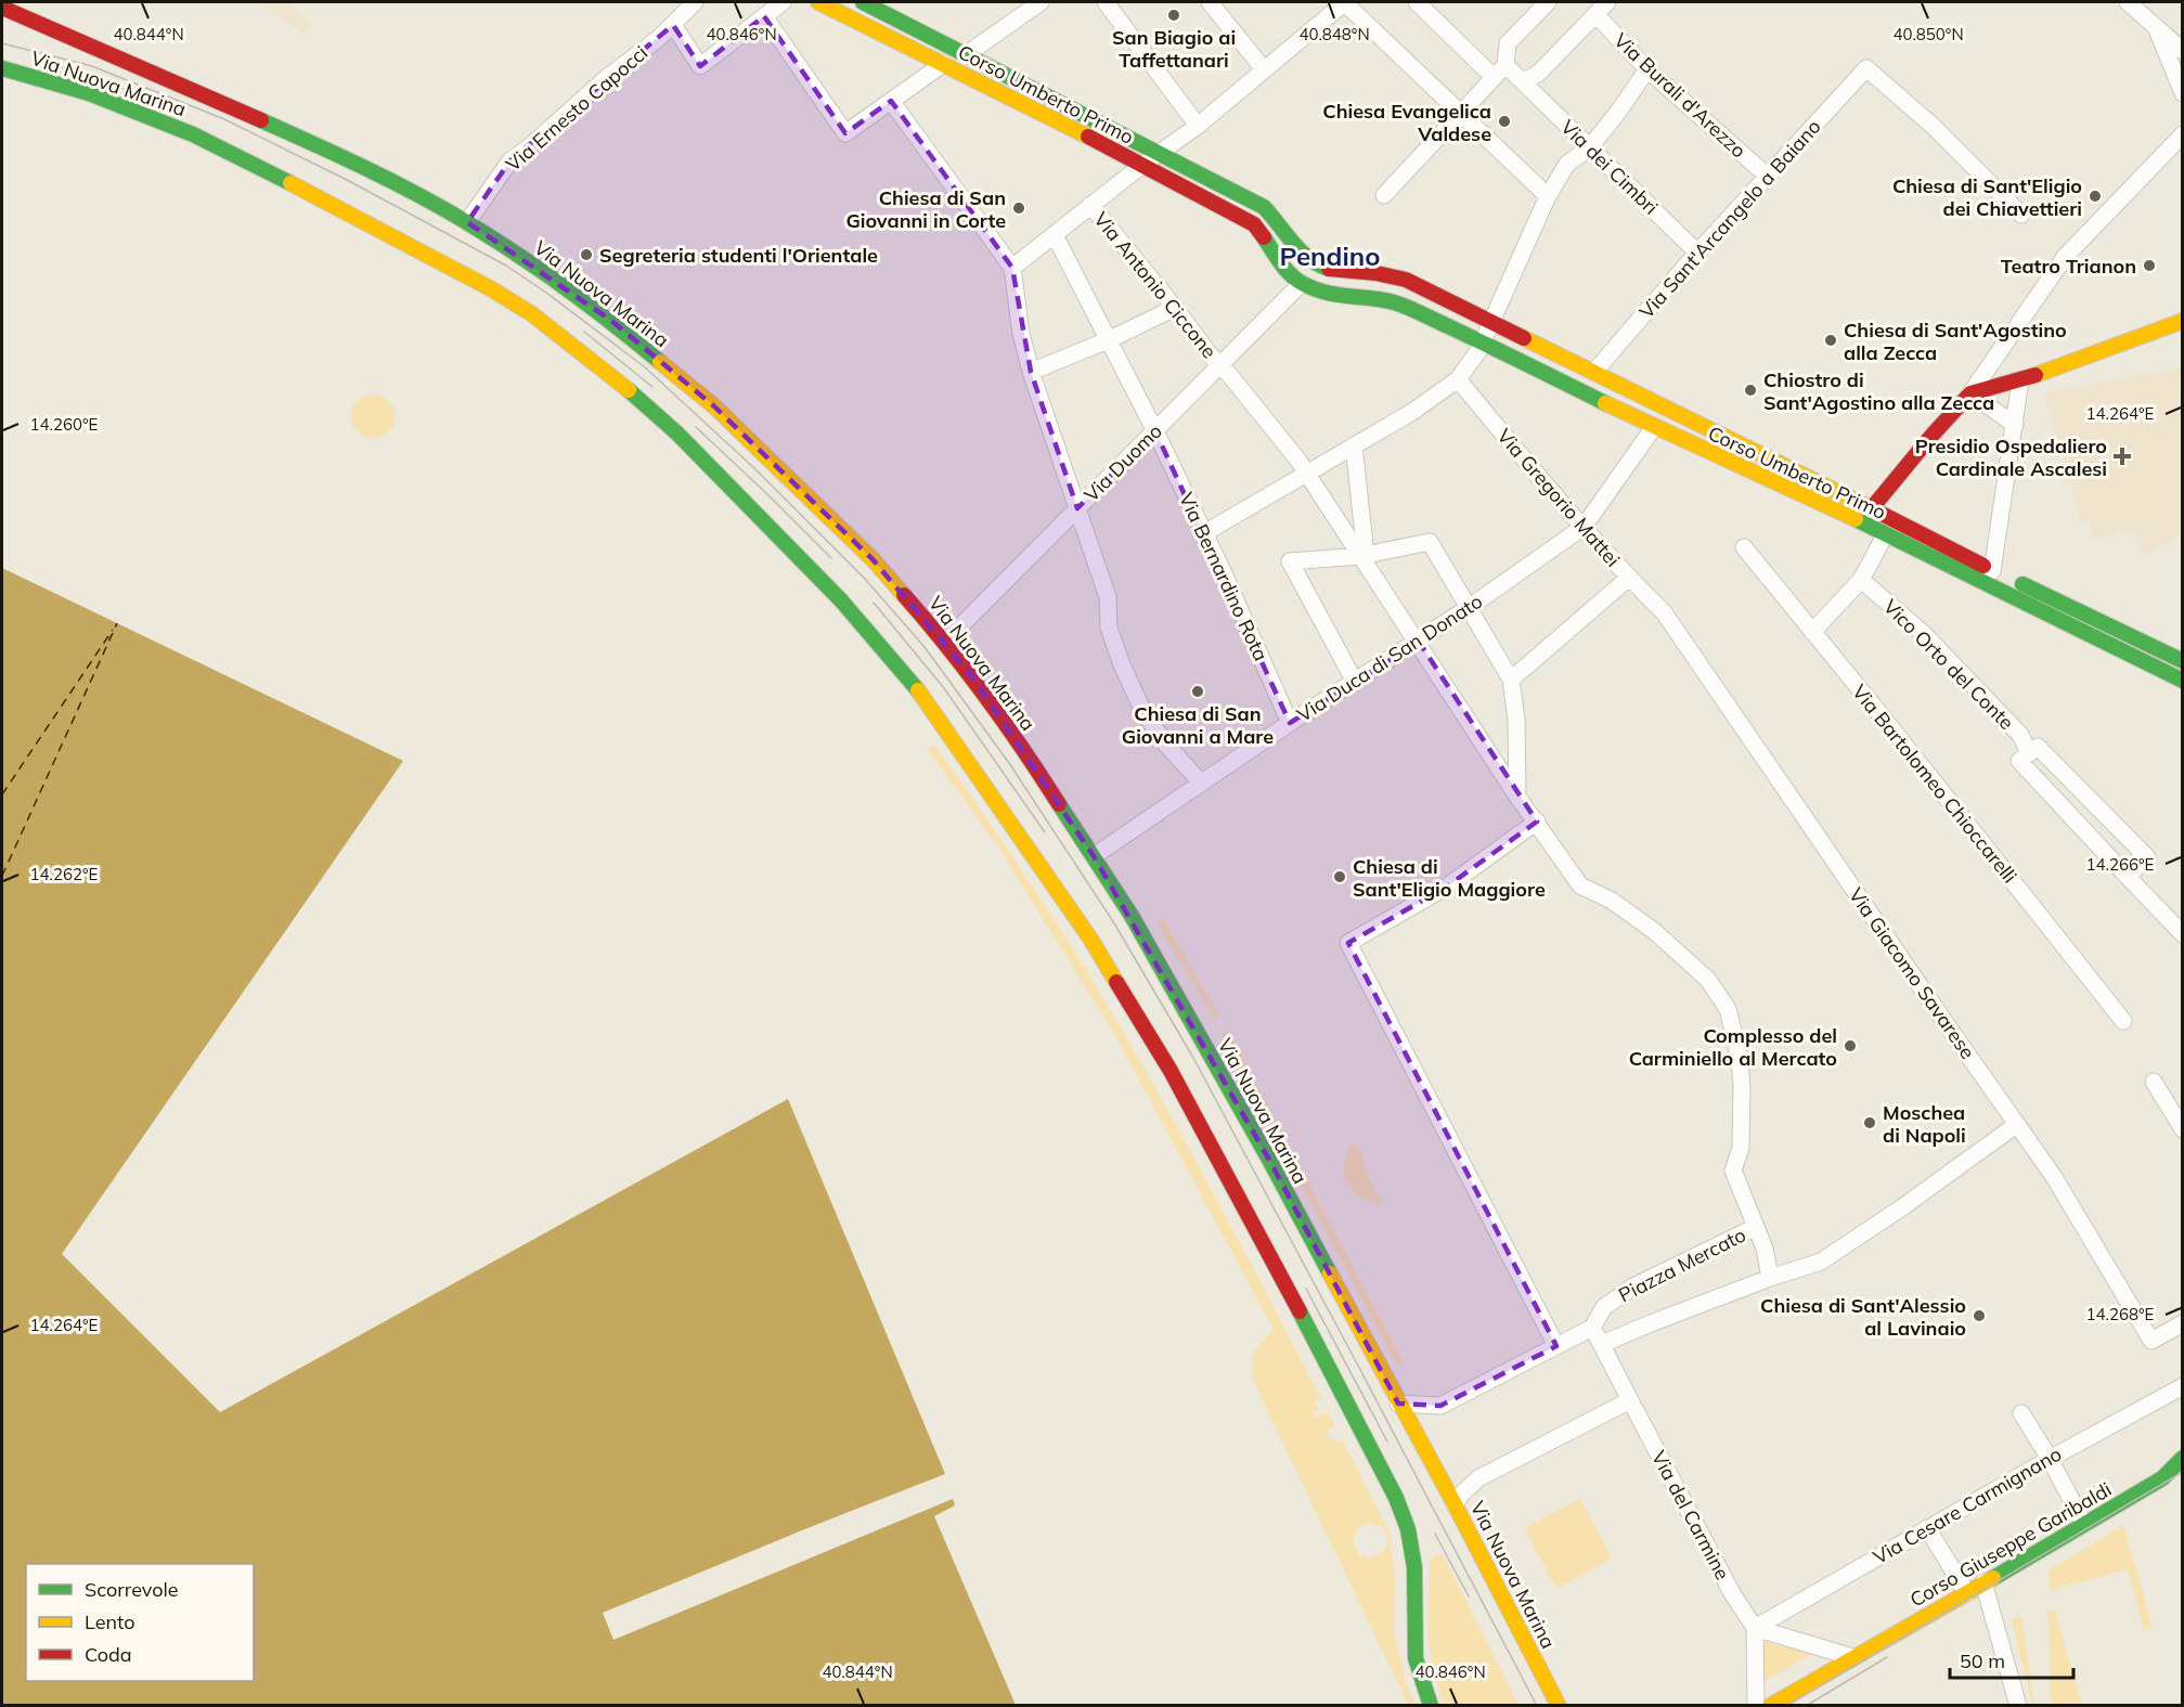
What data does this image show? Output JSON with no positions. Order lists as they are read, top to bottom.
{
  "streets": {
    "main road": ["Via Nuova Marina", "Corso Umberto Primo", "Corso Giuseppe Garibaldi"],
    "street": [
      "Via Burali d'Arezzo",
      "Via Ernesto Capocci",
      "Via dei Cimbri",
      "Via Sant'Arcangelo a Baiano",
      "Via Antonio Ciccone",
      "Via Duomo",
      "Via Gregorio Mattei",
      "Via Bernardino Rota",
      "Via Duca di San Donato",
      "Vico Orto del Conte",
      "Via Bartolomeo Chioccarelli",
      "Via Giacomo Savarese",
      "Piazza Mercato",
      "Via Cesare Carmignano",
      "Via del Carmine"
    ]
  },
  "crossings": [
    ["Via Nuova Marina", "Via Ernesto Capocci"],
    ["Via Nuova Marina", "Via Duomo"],
    ["Via Nuova Marina", "Via Duca di San Donato"],
    ["Via Nuova Marina", "Piazza Mercato"],
    ["Corso Umberto Primo", "Via Sant'Arcangelo a Baiano"],
    ["Corso Umberto Primo", "Via Duomo"],
    ["Corso Umberto Primo", "Via Duca di San Donato"],
    ["Via Burali d'Arezzo", "Via Sant'Arcangelo a Baiano"],
    ["Via dei Cimbri", "Via Sant'Arcangelo a Baiano"],
    ["Via Antonio Ciccone", "Via Duomo"],
    ["Via Antonio Ciccone", "Piazza Mercato"],
    ["Via Duomo", "Via Bernardino Rota"],
    ["Via Gregorio Mattei", "Via Duca di San Donato"],
    ["Via Gregorio Mattei", "Via Giacomo Savarese"],
    ["Via Bernardino Rota", "Via Duca di San Donato"],
    ["Via Duca di San Donato", "Piazza Mercato"],
    ["Via Giacomo Savarese", "Piazza Mercato"],
    ["Via Cesare Carmignano", "Via del Carmine"]
  ],
  "districts": ["Pendino"],
  "places": {
    "other": [
      "San Biagio ai Taffettanari",
      "Chiesa Evangelica Valdese",
      "Chiesa di Sant'Eligio dei Chiavettieri",
      "Chiesa di San Giovanni in Corte",
      "Segreteria studenti l'Orientale",
      "Teatro Trianon",
      "Chiesa di Sant'Agostino alla Zecca",
      "Chiostro di Sant'Agostino alla Zecca",
      "Chiesa di San Giovanni a Mare",
      "Chiesa di Sant'Eligio Maggiore",
      "Complesso del Carminiello al Mercato",
      "Moschea di Napoli",
      "Chiesa di Sant'Alessio al Lavinaio"
    ],
    "health": ["Presidio Ospedaliero Cardinale Ascalesi"]
  },
  "legend": ["Scorrevole", "Lento", "Coda"],
  "scale_bar": "50 m",
  "coordinates": [
    "40.844°N",
    "40.846°N",
    "40.848°N",
    "40.850°N",
    "14.264°E",
    "14.260°E",
    "14.266°E",
    "14.262°E",
    "14.268°E"
  ]
}
